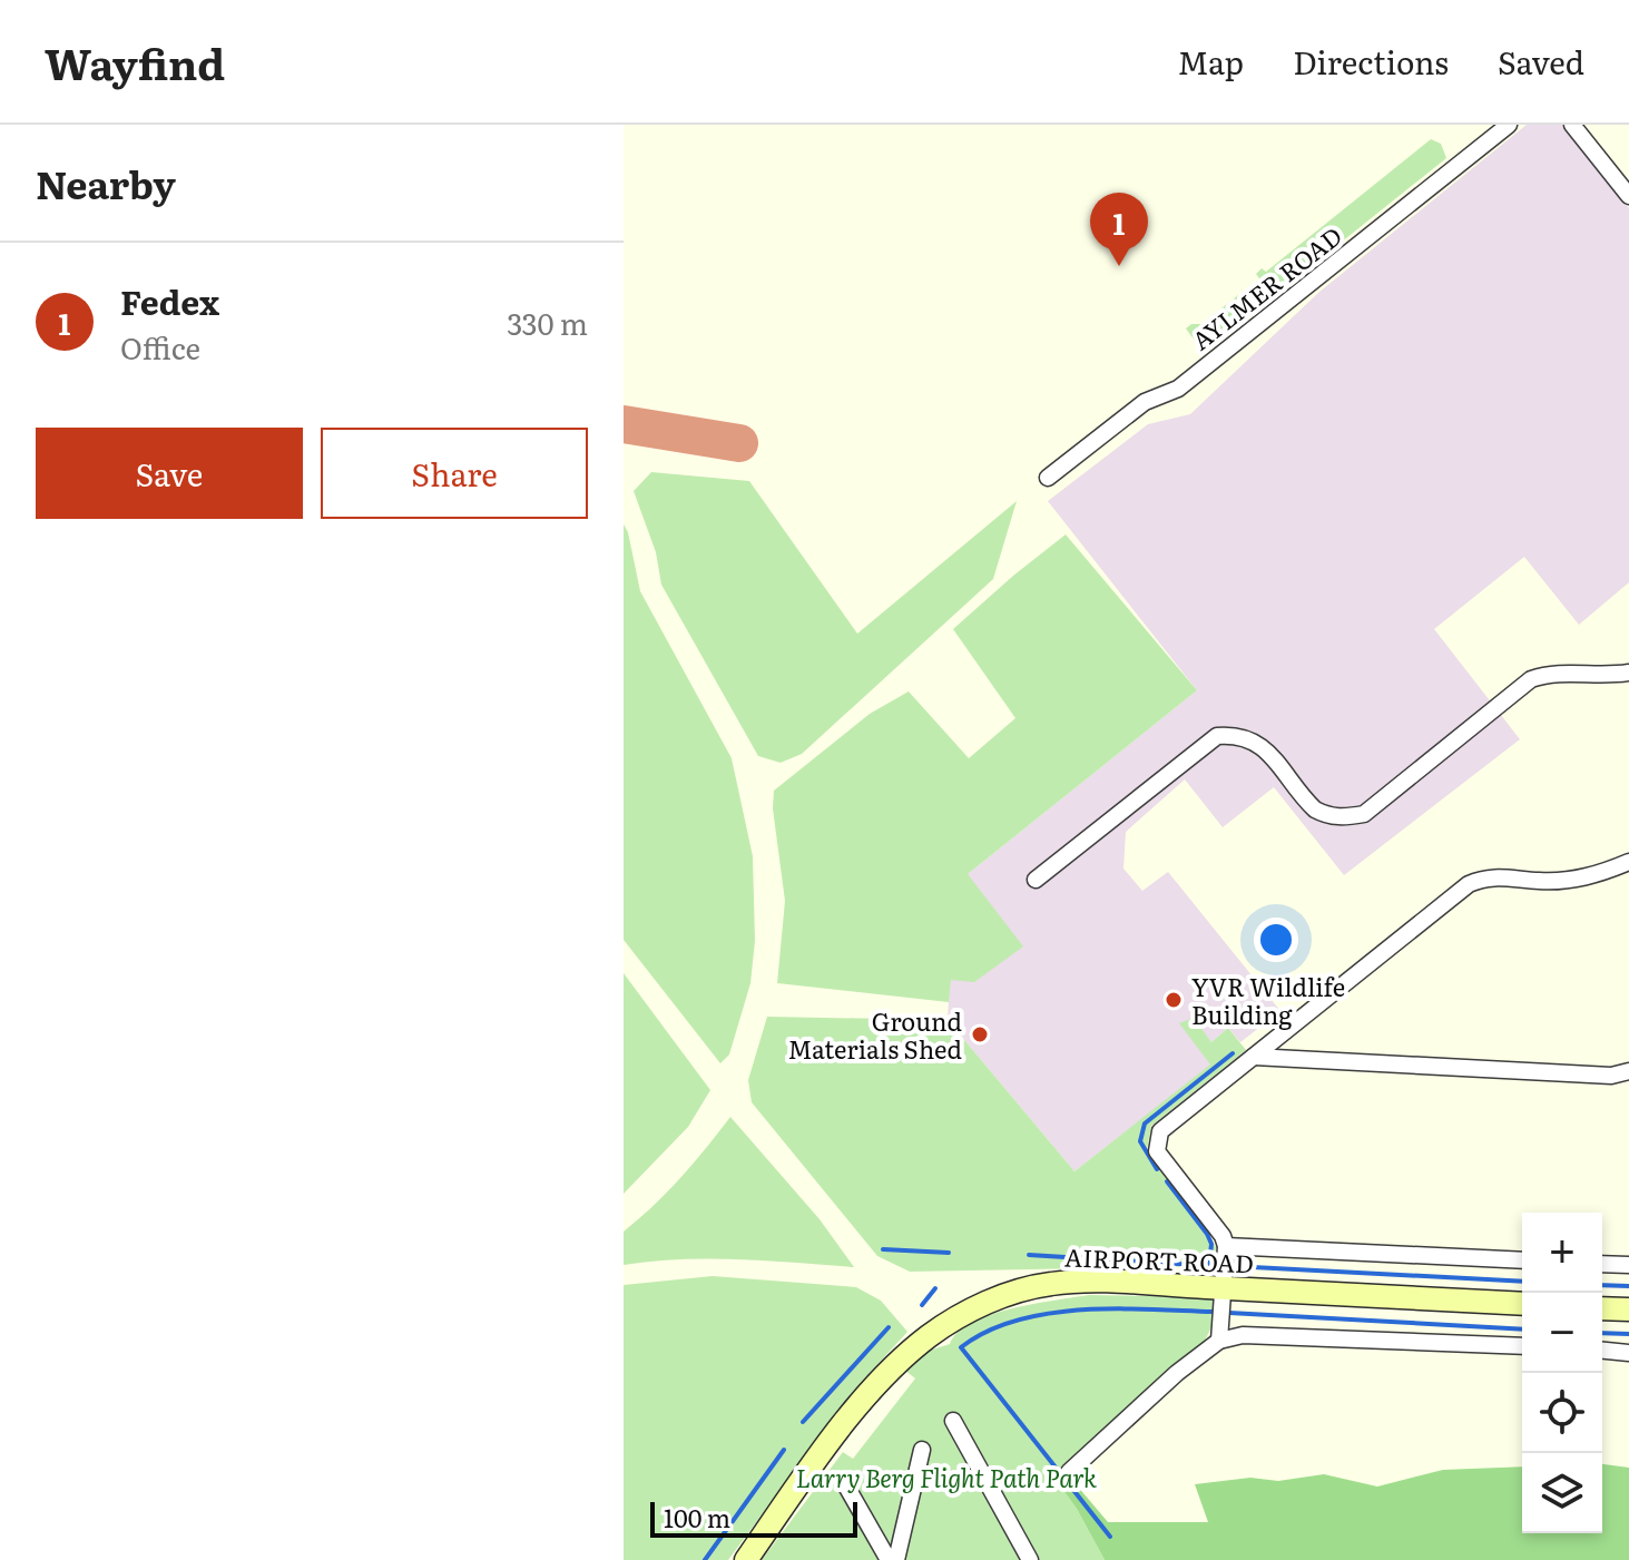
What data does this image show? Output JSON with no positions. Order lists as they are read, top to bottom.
{
  "streets": {
    "street": ["AYLMER ROAD", "AIRPORT ROAD"]
  },
  "parks": ["Larry Berg Flight Path Park"],
  "places": ["YVR Wildlife Building", "Ground Materials Shed"],
  "scale_bar": "100 m",
  "page": {
    "header": "Wayfind",
    "nav": ["Map", "Directions", "Saved"],
    "heading": "Nearby",
    "pins": "1",
    "list": [
      {
        "mark": "1",
        "name": "Fedex",
        "note": "Office",
        "value": "330 m"
      }
    ],
    "buttons": ["Save", "Share"],
    "map_buttons": ["+", "−"],
    "scale": "100 m"
  }
}
